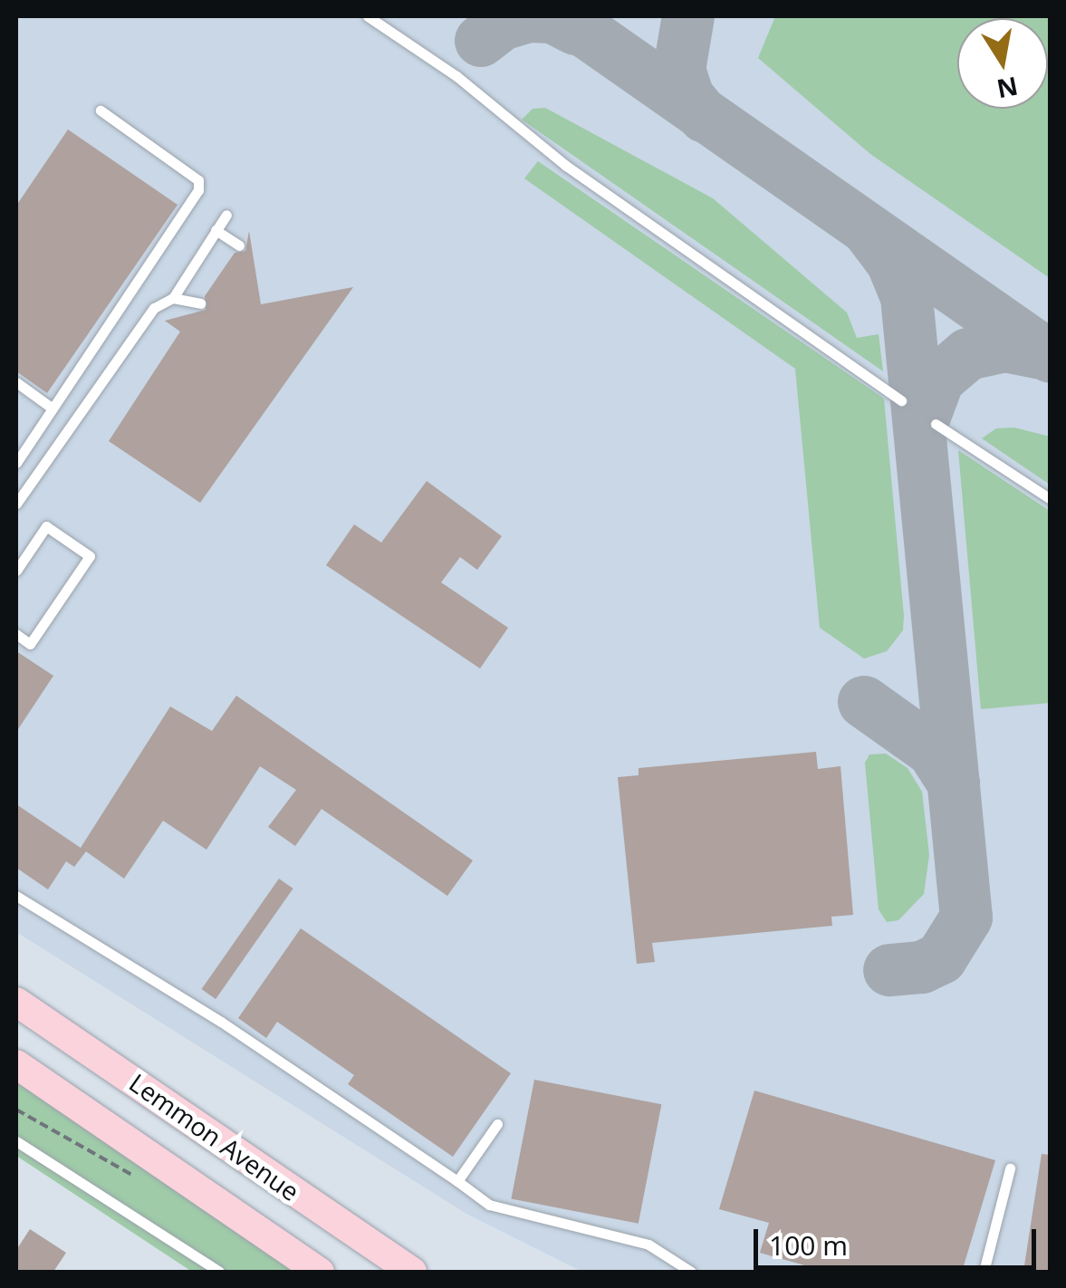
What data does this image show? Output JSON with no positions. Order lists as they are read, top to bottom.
{
  "streets": {
    "main road": ["Lemmon Avenue"]
  },
  "scale_bar": "100 m",
  "north": "bottom"
}
